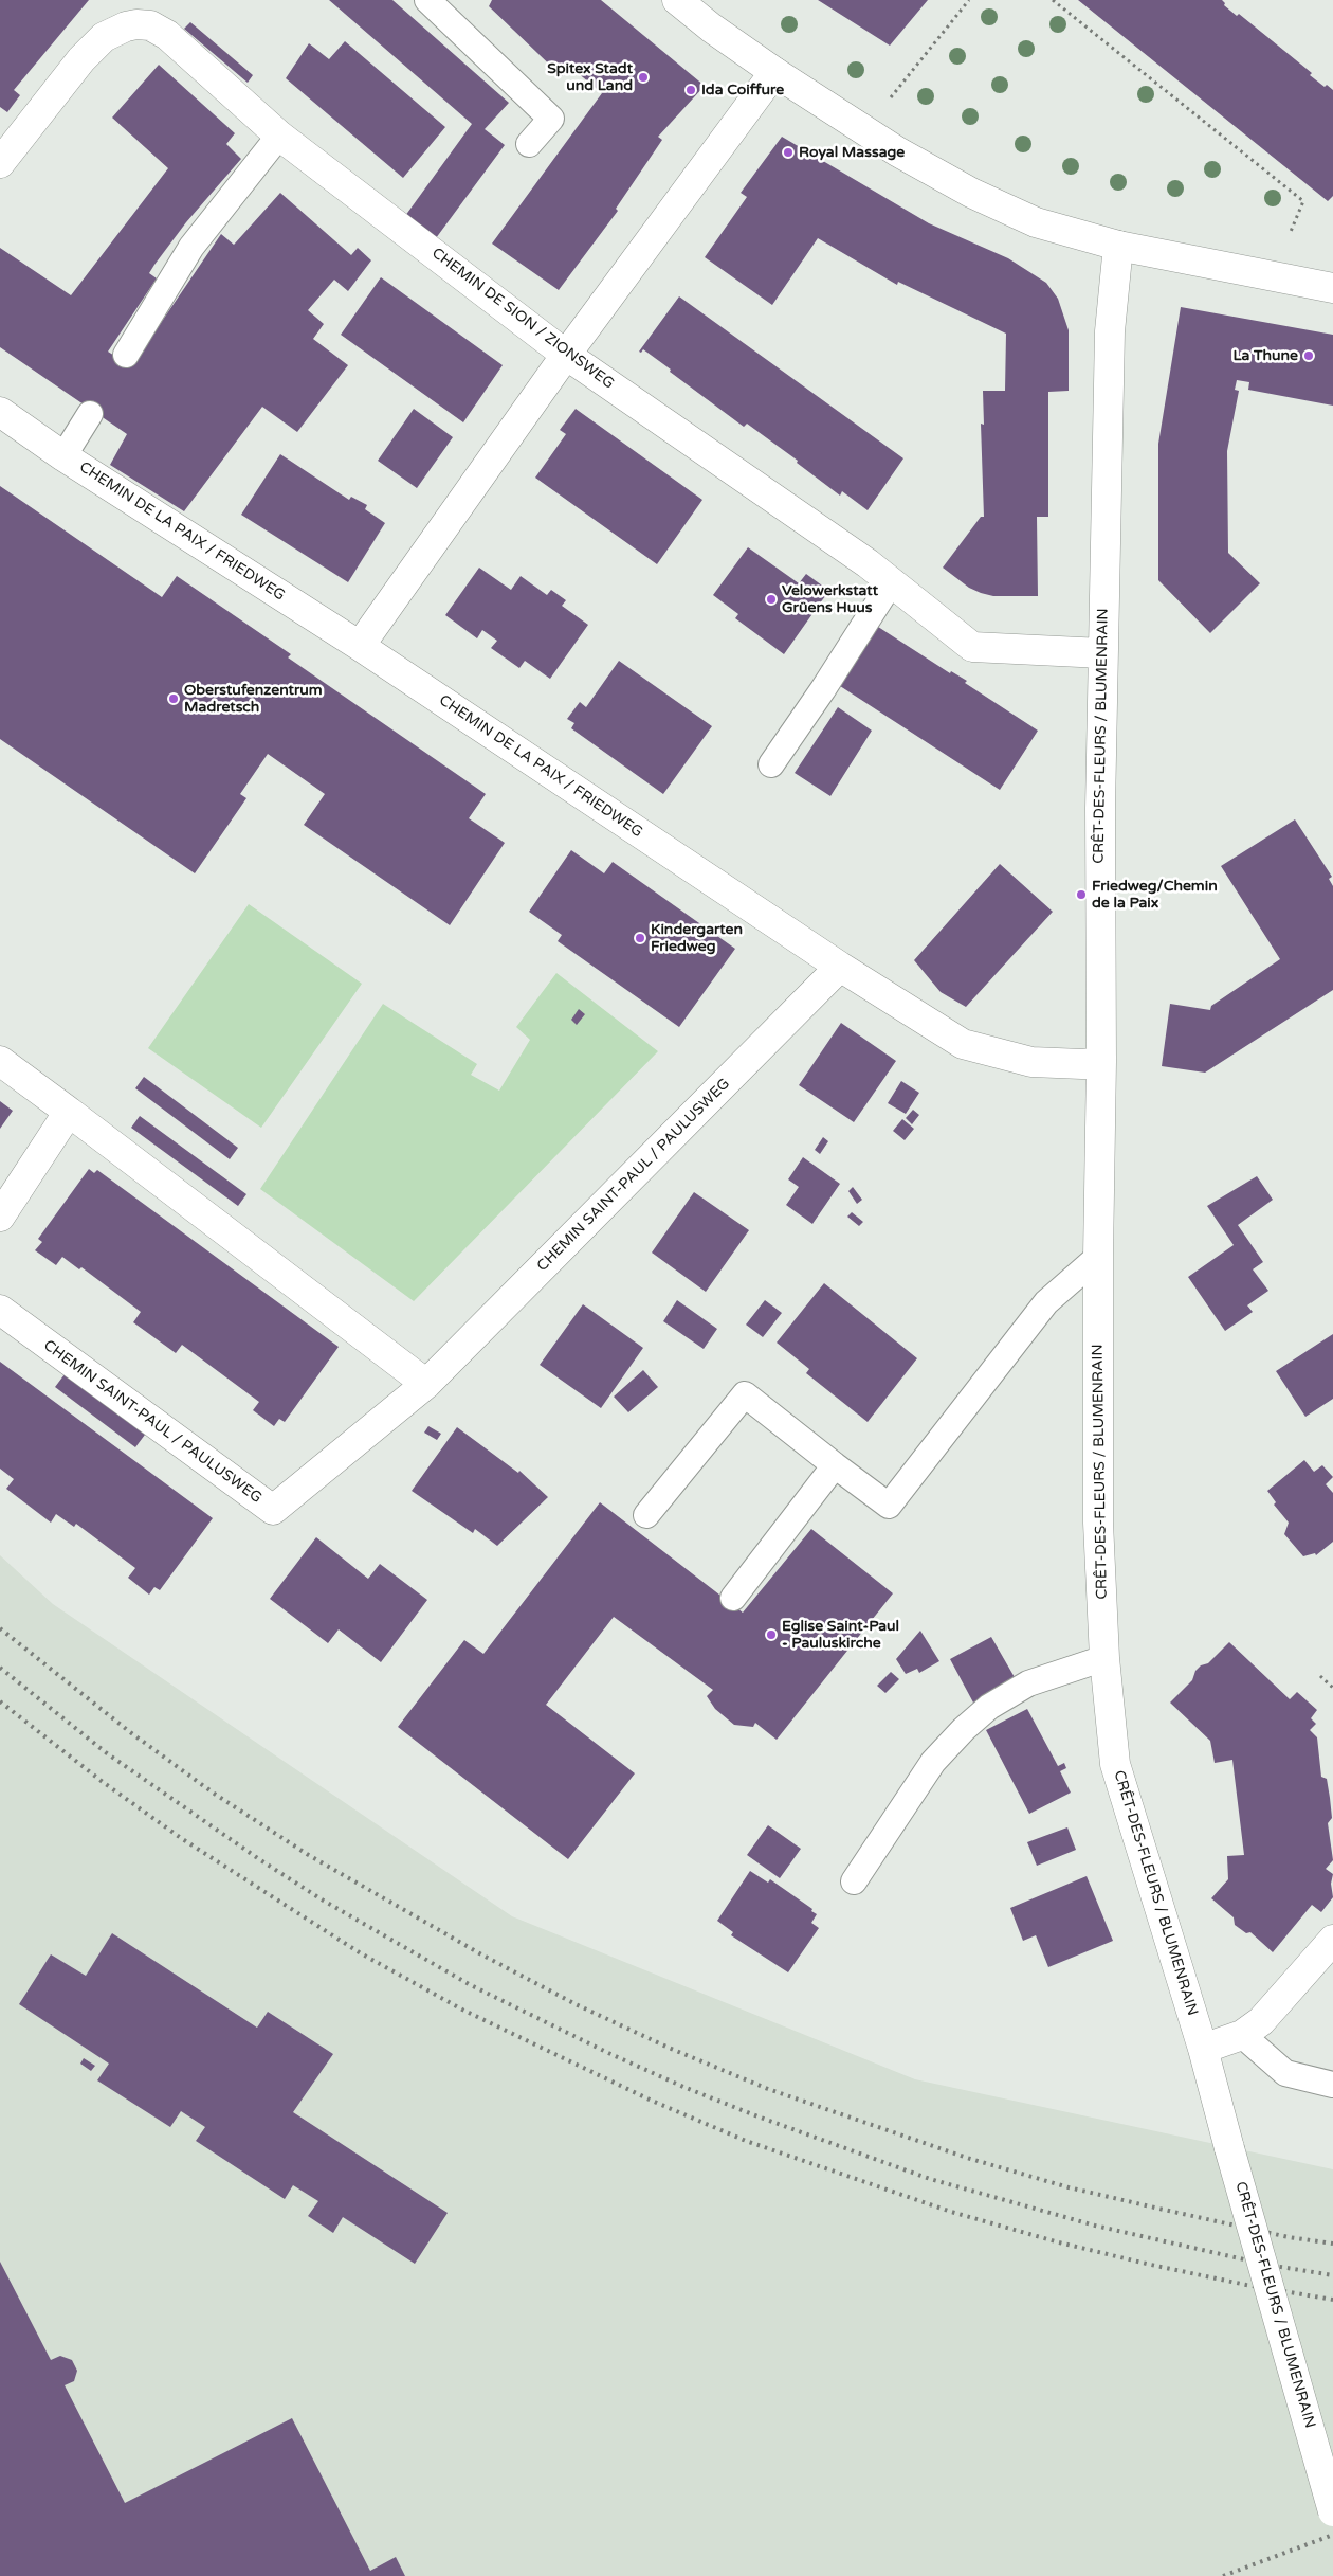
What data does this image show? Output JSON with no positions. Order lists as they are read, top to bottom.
{
  "streets": {
    "street": [
      "CHEMIN DE SION / ZIONSWEG",
      "CHEMIN DE LA PAIX / FRIEDWEG",
      "CRÊT-DES-FLEURS / BLUMENRAIN",
      "CHEMIN SAINT-PAUL / PAULUSWEG"
    ]
  },
  "crossings": [
    ["CHEMIN DE SION / ZIONSWEG", "CRÊT-DES-FLEURS / BLUMENRAIN"],
    ["CHEMIN DE LA PAIX / FRIEDWEG", "CRÊT-DES-FLEURS / BLUMENRAIN"],
    ["CHEMIN DE LA PAIX / FRIEDWEG", "CHEMIN SAINT-PAUL / PAULUSWEG"]
  ],
  "places": [
    "Spitex Stadt und Land",
    "Ida Coiffure",
    "Royal Massage",
    "La Thune",
    "Velowerkstatt Grüens Huus",
    "Oberstufenzentrum Madretsch",
    "Friedweg/Chemin de la Paix",
    "Kindergarten Friedweg",
    "Eglise Saint-Paul - Pauluskirche"
  ]
}
